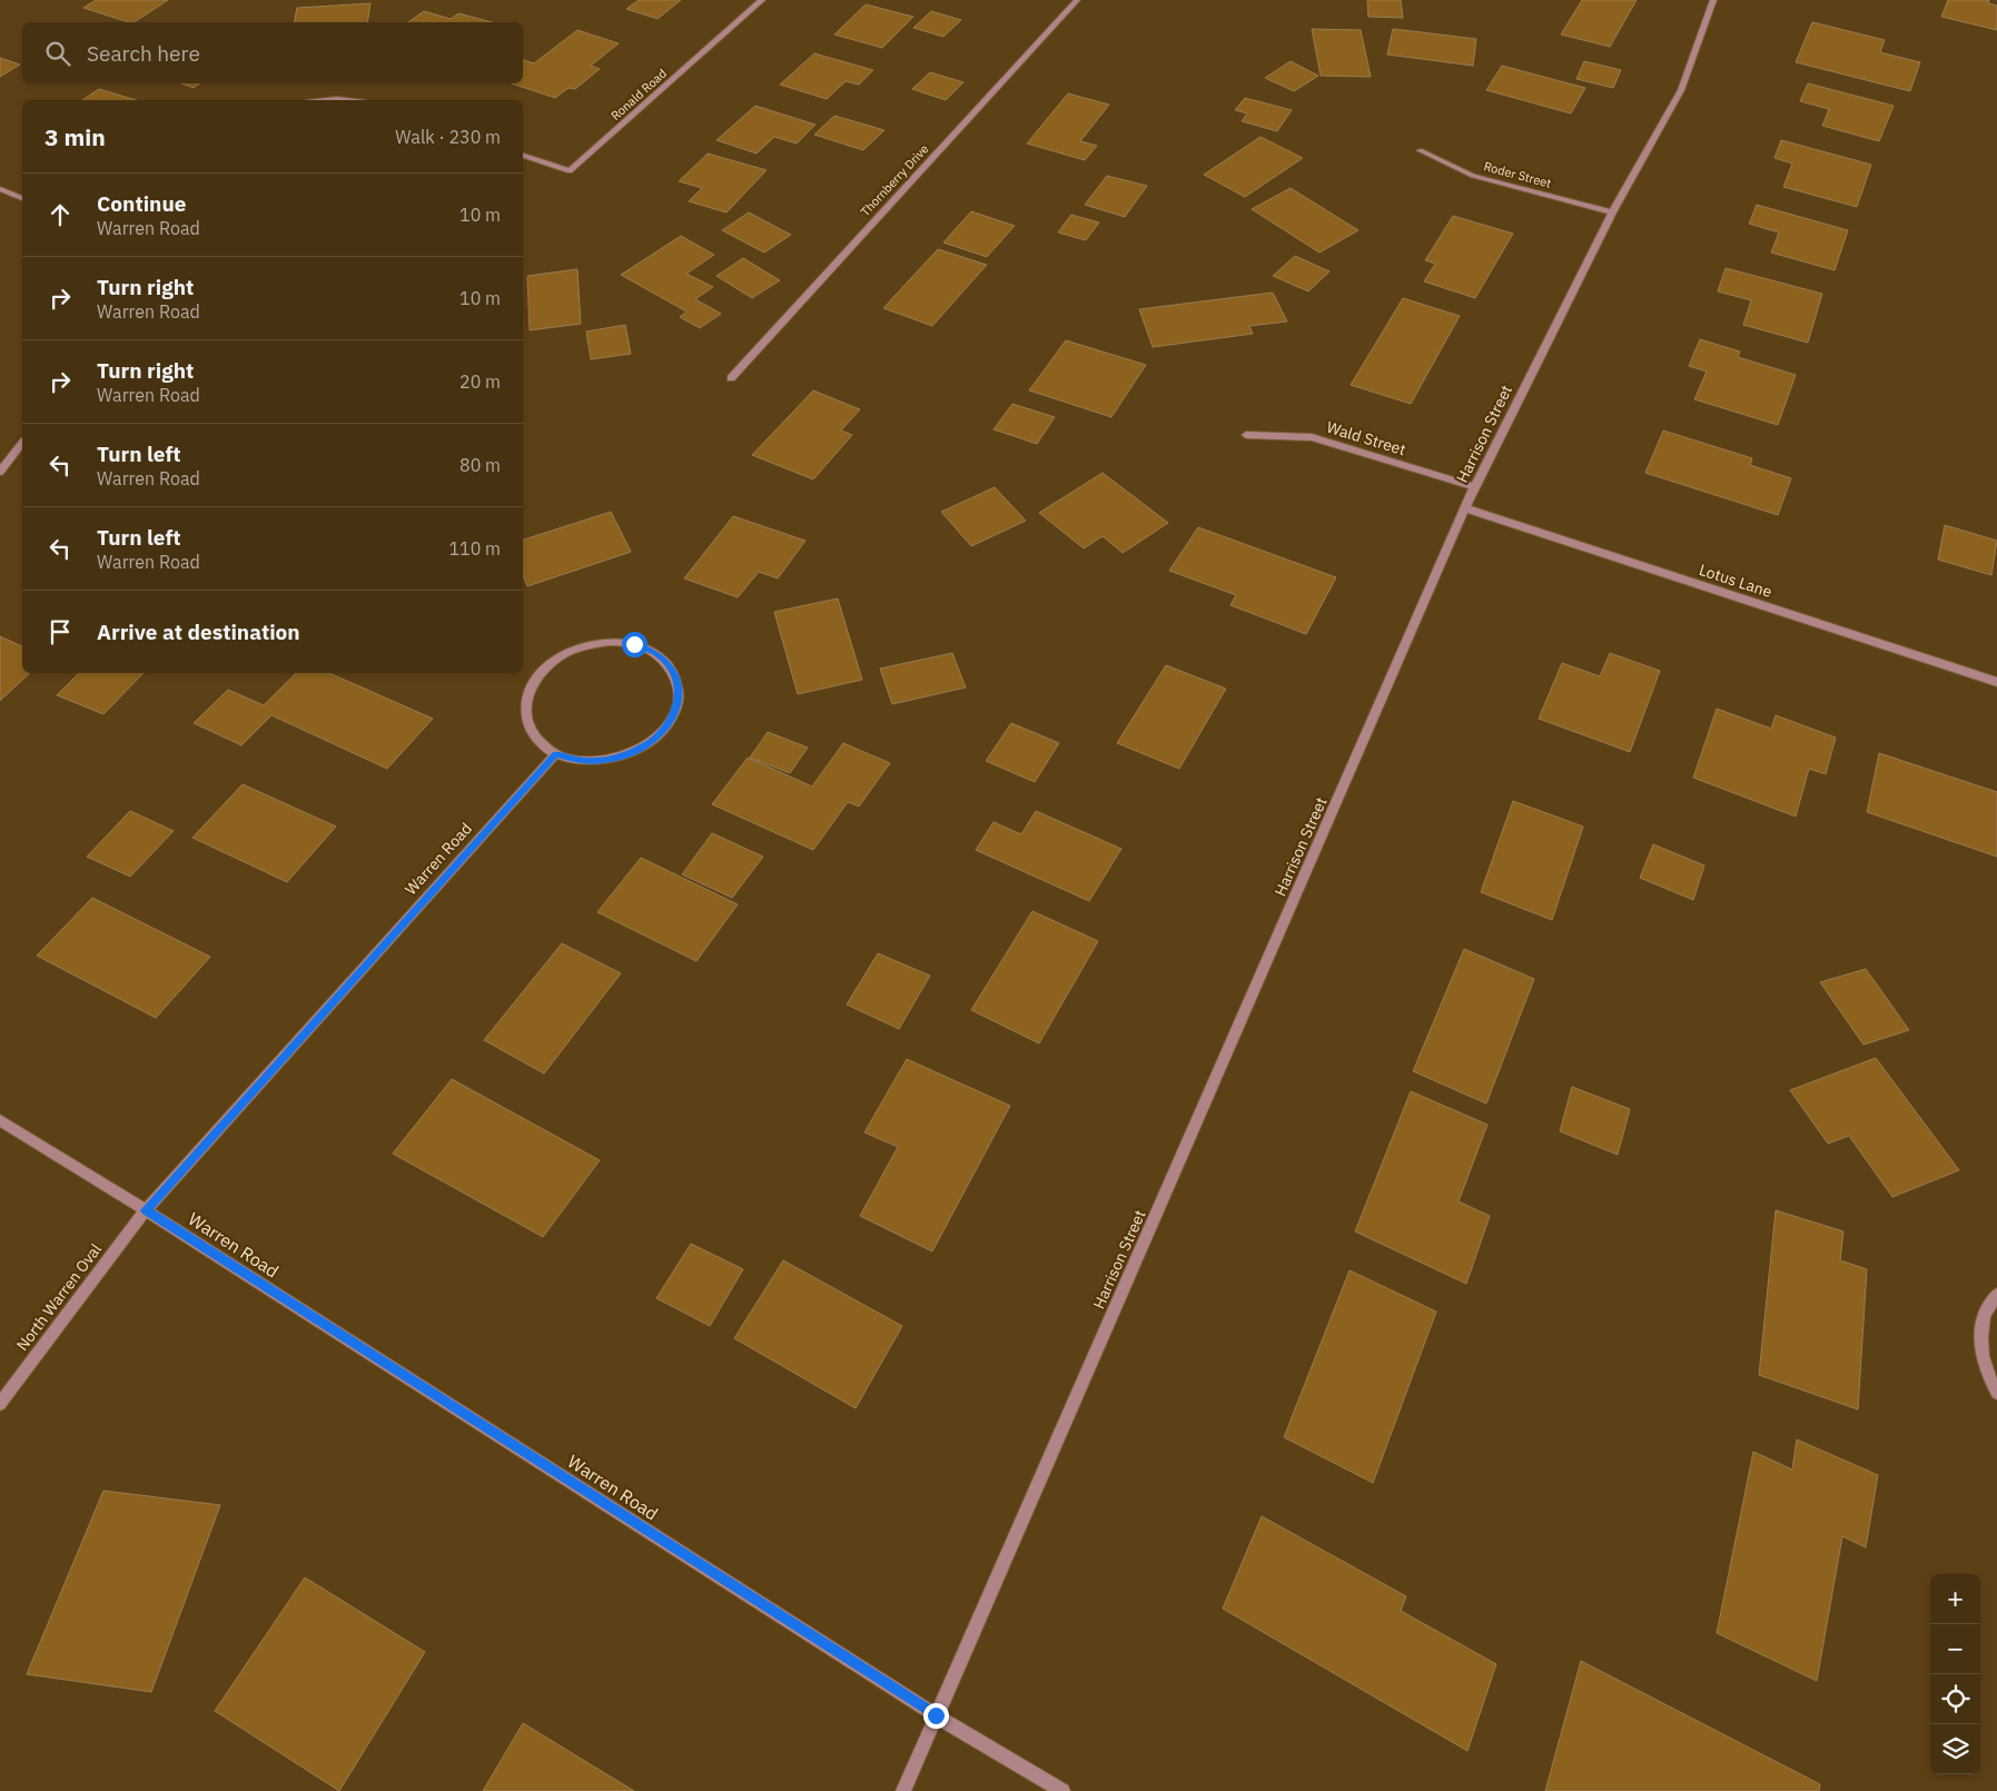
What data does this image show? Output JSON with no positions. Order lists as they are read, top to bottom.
{
  "streets": {
    "street": [
      "Ronald Road",
      "Roder Street",
      "Thornberry Drive",
      "Harrison Street",
      "Wald Street",
      "Lotus Lane",
      "Warren Road",
      "North Warren Oval"
    ]
  },
  "crossings": [
    ["Roder Street", "Harrison Street"],
    ["Harrison Street", "Wald Street"],
    ["Harrison Street", "Lotus Lane"],
    ["Harrison Street", "Warren Road"],
    ["Warren Road", "North Warren Oval"]
  ],
  "page": {
    "search": "Search here",
    "heading": ["3 min", "Walk · 230 m"],
    "list": [
      ["Continue", "Warren Road", "10 m"],
      ["Turn right", "Warren Road", "10 m"],
      ["Turn right", "Warren Road", "20 m"],
      ["Turn left", "Warren Road", "80 m"],
      ["Turn left", "Warren Road", "110 m"],
      "Arrive at destination"
    ],
    "map_buttons": ["+", "−"]
  }
}
